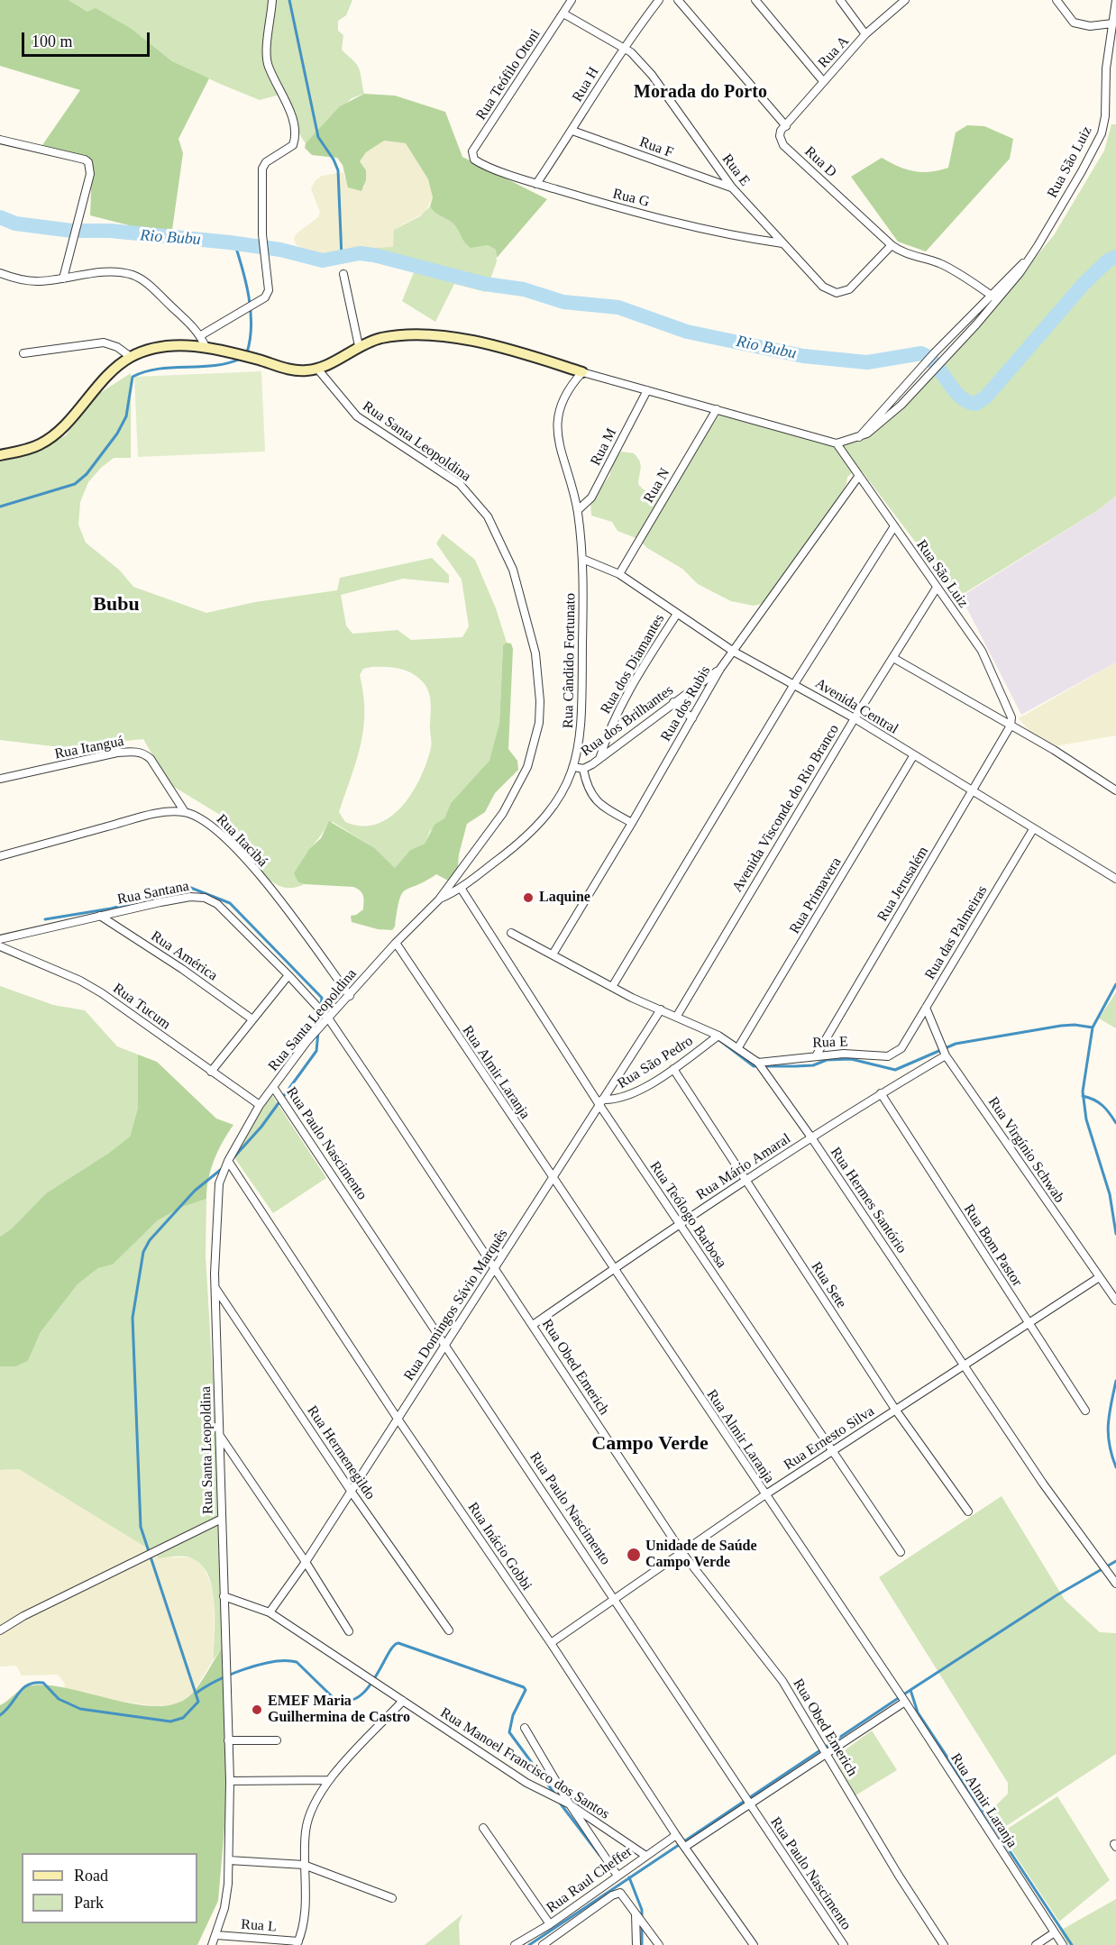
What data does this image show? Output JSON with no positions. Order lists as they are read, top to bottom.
{
  "streets": {
    "street": [
      "Rua A",
      "Rua Teófilo Otoni",
      "Rua H",
      "Rua F",
      "Rua D",
      "Rua São Luiz",
      "Rua E",
      "Rua G",
      "Rua Santa Leopoldina",
      "Rua M",
      "Rua N",
      "Rua Cândido Fortunato",
      "Rua dos Diamantes",
      "Rua dos Rubis",
      "Avenida Central",
      "Rua dos Brilhantes",
      "Rua Itanguá",
      "Avenida Visconde do Rio Branco",
      "Rua Itacibá",
      "Rua Jerusalém",
      "Rua Santana",
      "Rua Primavera",
      "Rua das Palmeiras",
      "Rua América",
      "Rua Tucum",
      "Rua São Pedro",
      "Rua Almir Laranja",
      "Rua Paulo Nascimento",
      "Rua Virgínio Schwab",
      "Rua Mário Amaral",
      "Rua Hermes Santório",
      "Rua Teólogo Barbosa",
      "Rua Bom Pastor",
      "Rua Sete",
      "Rua Domingos Sávio Marquês",
      "Rua Obed Emerich",
      "Rua Ernesto Silva",
      "Rua Hermenegildo",
      "Rua Inácio Gobbi",
      "Rua Manoel Francisco dos Santos",
      "Rua Raul Cheffer",
      "Rua L"
    ]
  },
  "crossings": [
    ["Rua A", "Rua D"],
    ["Rua Teófilo Otoni", "Rua E"],
    ["Rua Teófilo Otoni", "Rua G"],
    ["Rua H", "Rua F"],
    ["Rua H", "Rua E"],
    ["Rua H", "Rua G"],
    ["Rua F", "Rua E"],
    ["Rua D", "Rua São Luiz"],
    ["Rua D", "Rua E"],
    ["Rua São Luiz", "Rua dos Rubis"],
    ["Rua São Luiz", "Avenida Visconde do Rio Branco"],
    ["Rua São Luiz", "Rua Jerusalém"],
    ["Rua E", "Rua G"],
    ["Rua E", "Rua Jerusalém"],
    ["Rua E", "Rua das Palmeiras"],
    ["Rua E", "Rua Hermes Santório"],
    ["Rua Santa Leopoldina", "Rua Cândido Fortunato"],
    ["Rua Santa Leopoldina", "Rua Itacibá"],
    ["Rua Santa Leopoldina", "Rua Santana"],
    ["Rua Santa Leopoldina", "Rua Tucum"],
    ["Rua Santa Leopoldina", "Rua Almir Laranja"],
    ["Rua Santa Leopoldina", "Rua Paulo Nascimento"],
    ["Rua Santa Leopoldina", "Rua Obed Emerich"],
    ["Rua Santa Leopoldina", "Rua Hermenegildo"],
    ["Rua Santa Leopoldina", "Rua Inácio Gobbi"],
    ["Rua Santa Leopoldina", "Rua Manoel Francisco dos Santos"],
    ["Rua Santa Leopoldina", "Rua L"],
    ["Rua M", "Rua Cândido Fortunato"],
    ["Rua N", "Avenida Central"],
    ["Rua Cândido Fortunato", "Avenida Central"],
    ["Rua Cândido Fortunato", "Rua dos Brilhantes"],
    ["Rua Cândido Fortunato", "Rua Teólogo Barbosa"],
    ["Rua dos Diamantes", "Avenida Central"],
    ["Rua dos Diamantes", "Rua dos Brilhantes"],
    ["Rua dos Rubis", "Avenida Central"],
    ["Rua dos Rubis", "Rua dos Brilhantes"],
    ["Rua dos Rubis", "Rua Hermes Santório"],
    ["Avenida Central", "Avenida Visconde do Rio Branco"],
    ["Avenida Central", "Rua Jerusalém"],
    ["Avenida Central", "Rua Primavera"],
    ["Avenida Central", "Rua das Palmeiras"],
    ["Rua Itanguá", "Rua Itacibá"],
    ["Avenida Visconde do Rio Branco", "Rua Hermes Santório"],
    ["Rua Santana", "Rua América"],
    ["Rua Santana", "Rua Obed Emerich"],
    ["Rua Primavera", "Rua Hermes Santório"],
    ["Rua das Palmeiras", "Rua Virgínio Schwab"],
    ["Rua São Pedro", "Rua Hermes Santório"],
    ["Rua São Pedro", "Rua Teólogo Barbosa"],
    ["Rua São Pedro", "Rua Sete"],
    ["Rua São Pedro", "Rua Domingos Sávio Marquês"],
    ["Rua Almir Laranja", "Rua Mário Amaral"],
    ["Rua Almir Laranja", "Rua Domingos Sávio Marquês"],
    ["Rua Almir Laranja", "Rua Ernesto Silva"],
    ["Rua Paulo Nascimento", "Rua Domingos Sávio Marquês"],
    ["Rua Paulo Nascimento", "Rua Ernesto Silva"],
    ["Rua Virgínio Schwab", "Rua Mário Amaral"],
    ["Rua Virgínio Schwab", "Rua Ernesto Silva"],
    ["Rua Mário Amaral", "Rua Hermes Santório"],
    ["Rua Mário Amaral", "Rua Teólogo Barbosa"],
    ["Rua Mário Amaral", "Rua Bom Pastor"],
    ["Rua Mário Amaral", "Rua Sete"],
    ["Rua Mário Amaral", "Rua Obed Emerich"],
    ["Rua Hermes Santório", "Rua Domingos Sávio Marquês"],
    ["Rua Hermes Santório", "Rua Ernesto Silva"],
    ["Rua Teólogo Barbosa", "Rua Domingos Sávio Marquês"],
    ["Rua Teólogo Barbosa", "Rua Ernesto Silva"],
    ["Rua Bom Pastor", "Rua Ernesto Silva"],
    ["Rua Sete", "Rua Ernesto Silva"],
    ["Rua Domingos Sávio Marquês", "Rua Obed Emerich"],
    ["Rua Domingos Sávio Marquês", "Rua Hermenegildo"],
    ["Rua Domingos Sávio Marquês", "Rua Inácio Gobbi"],
    ["Rua Domingos Sávio Marquês", "Rua Manoel Francisco dos Santos"],
    ["Rua Obed Emerich", "Rua Ernesto Silva"],
    ["Rua Ernesto Silva", "Rua Inácio Gobbi"],
    ["Rua Inácio Gobbi", "Rua Raul Cheffer"],
    ["Rua Manoel Francisco dos Santos", "Rua Raul Cheffer"]
  ],
  "districts": ["Morada do Porto", "Bubu", "Campo Verde"],
  "water": ["Rio Bubu"],
  "places": ["Laquine", "Unidade de Saúde Campo Verde", "EMEF Maria Guilhermina de Castro"],
  "legend": ["Road", "Park"],
  "scale_bar": "100 m"
}
